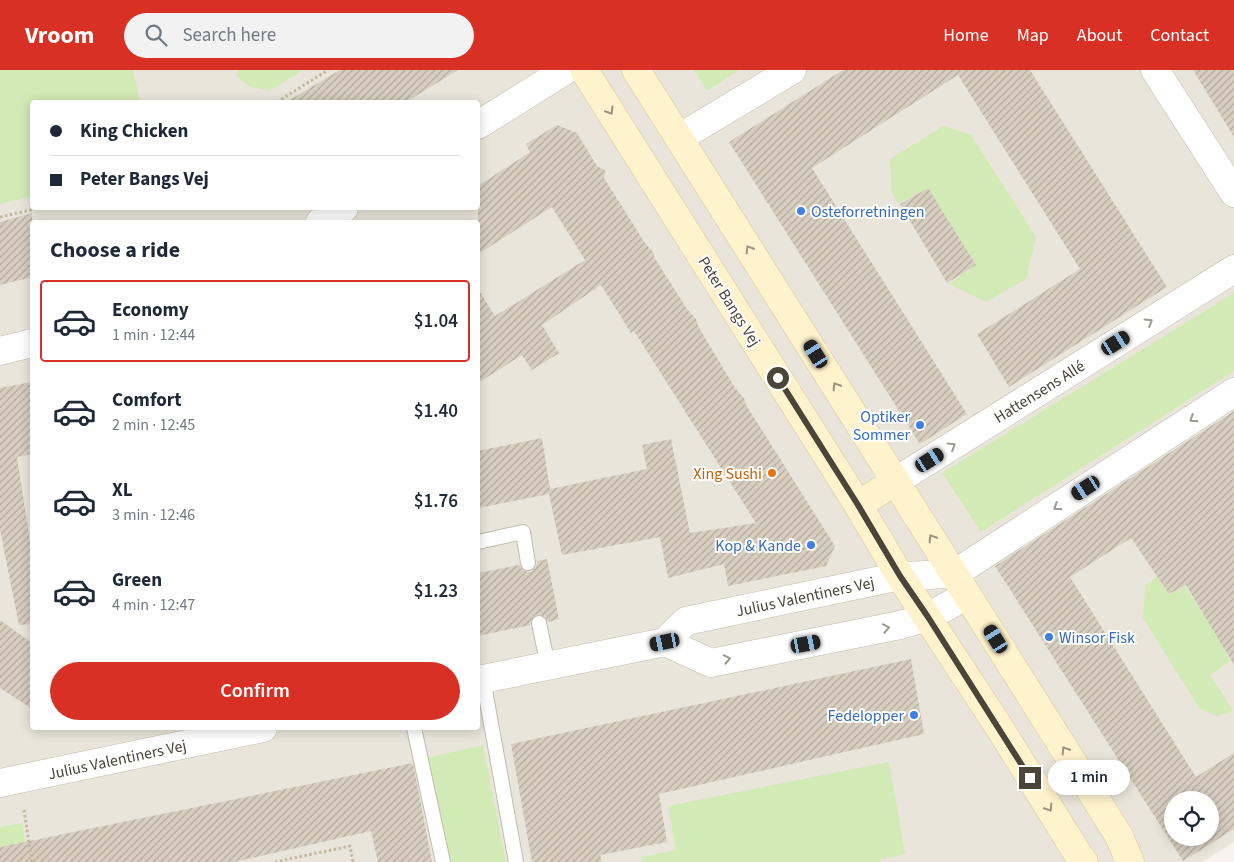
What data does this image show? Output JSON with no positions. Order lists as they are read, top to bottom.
{
  "streets": {
    "street": ["Peter Bangs Vej", "Hattensens Allé", "Julius Valentiners Vej"]
  },
  "crossings": [
    ["Peter Bangs Vej", "Julius Valentiners Vej"]
  ],
  "places": [
    "Osteforretningen",
    "Optiker Sommer",
    "Xing Sushi",
    "Kop & Kande",
    "Winsor Fisk",
    "Fedelopper"
  ],
  "page": {
    "header": "Vroom",
    "search": "Search here",
    "nav": [
      "Home",
      "Map",
      "About",
      "Contact"
    ],
    "banner": ["King Chicken", "Peter Bangs Vej"],
    "heading": "Choose a ride",
    "list": [
      {
        "name": "Economy",
        "note": "1 min · 12:44",
        "value": "$1.04"
      },
      {
        "name": "Comfort",
        "note": "2 min · 12:45",
        "value": "$1.40"
      },
      {
        "name": "XL",
        "note": "3 min · 12:46",
        "value": "$1.76"
      },
      {
        "name": "Green",
        "note": "4 min · 12:47",
        "value": "$1.23"
      }
    ],
    "buttons": "Confirm",
    "bubble": "1 min"
  }
}
